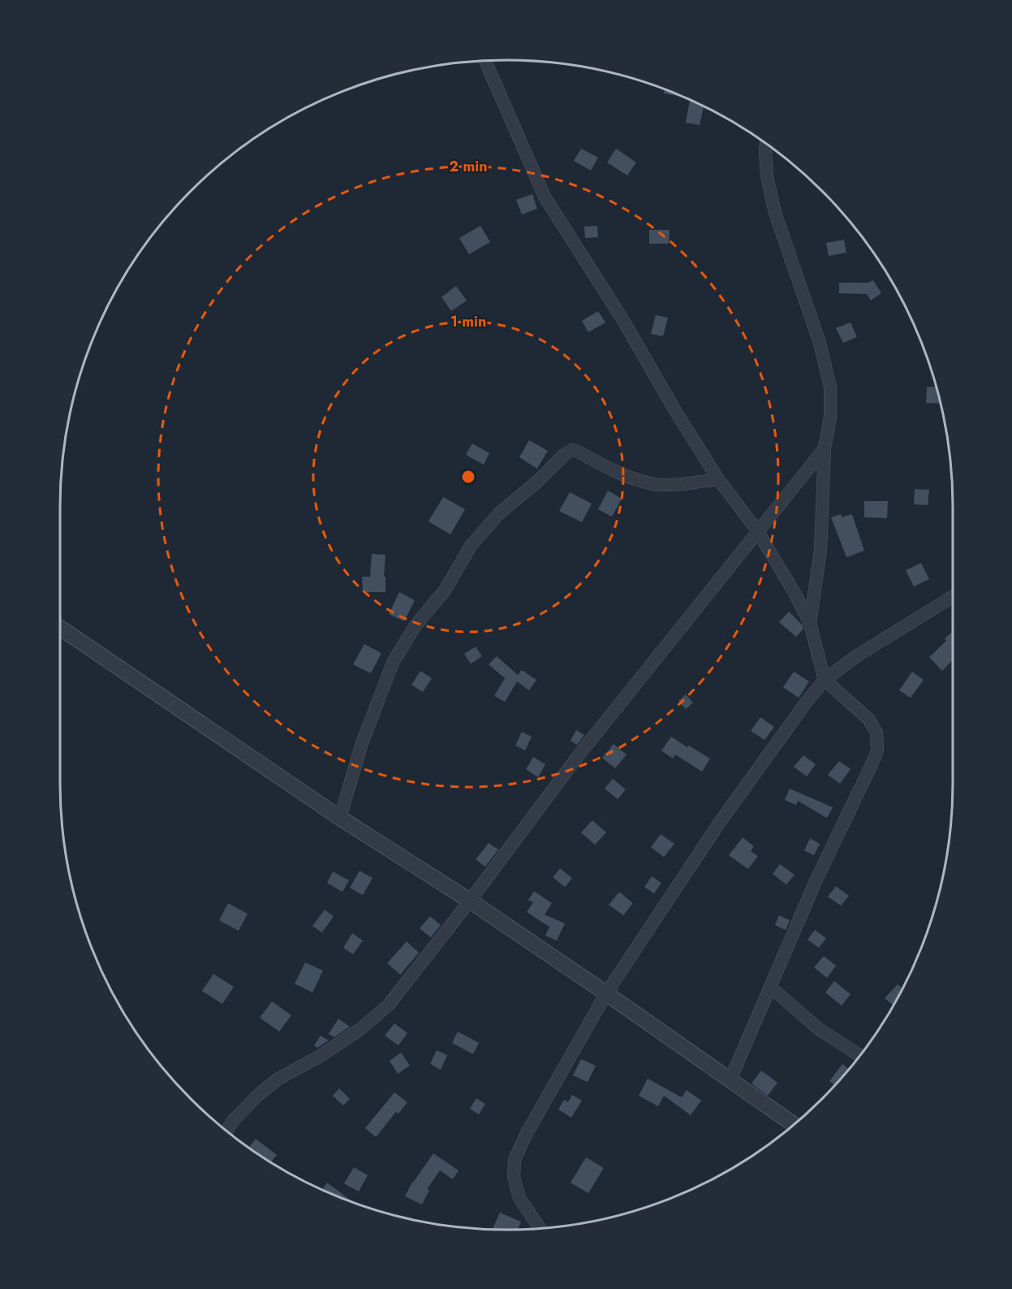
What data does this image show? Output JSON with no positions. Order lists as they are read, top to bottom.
{
  "rings": ["2 min", "1 min"]
}
